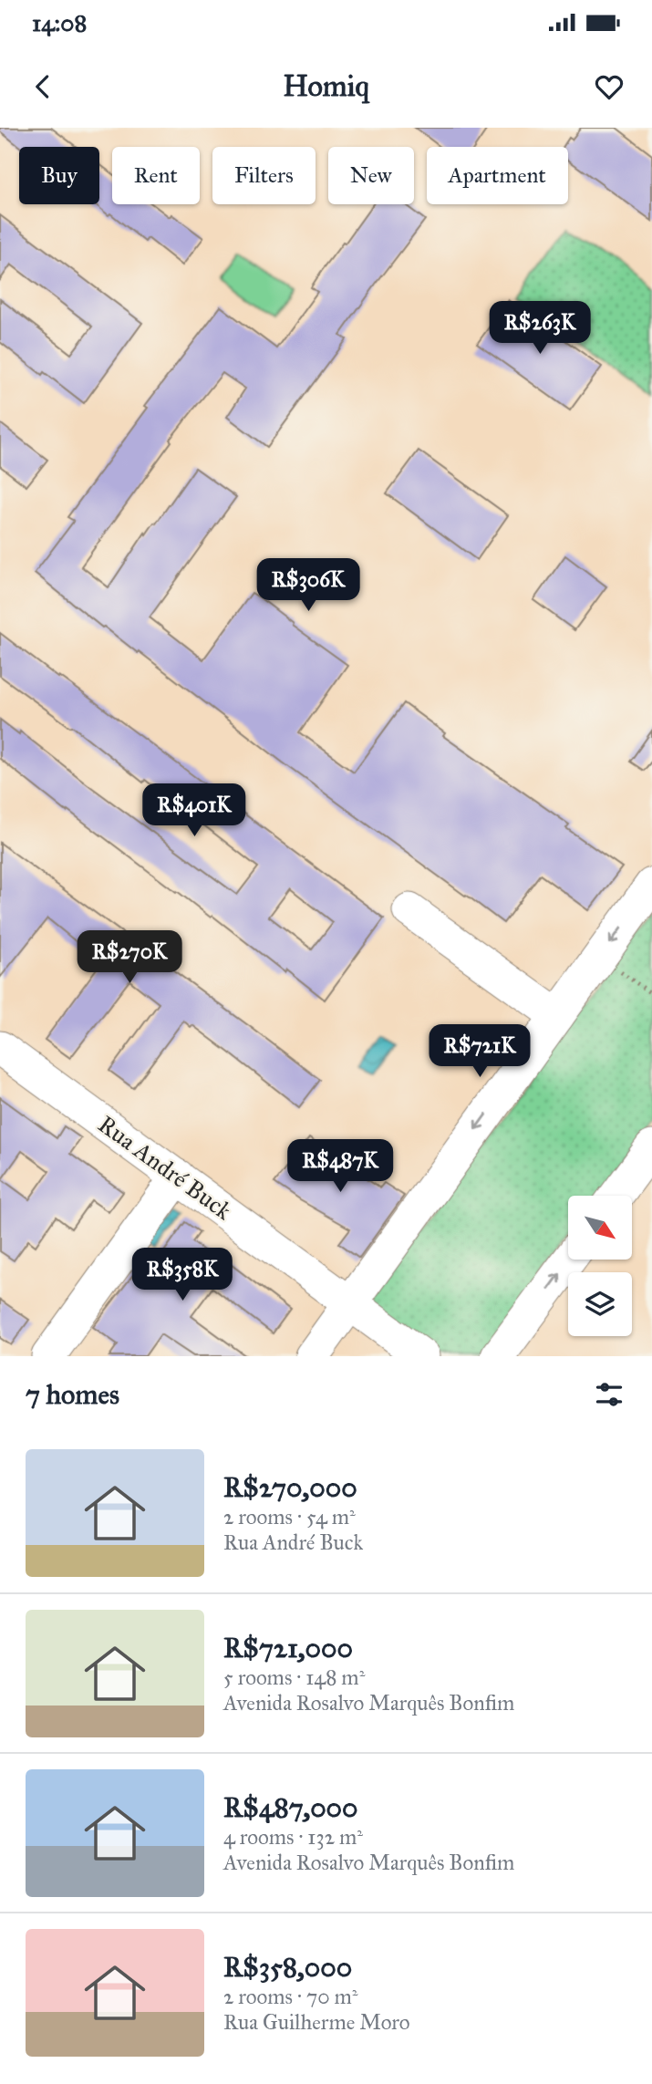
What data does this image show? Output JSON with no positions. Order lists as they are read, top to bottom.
{
  "streets": {
    "street": ["Rua André Buck"]
  },
  "north": "bottom right",
  "page": {
    "status": "14:08",
    "header": "Homiq",
    "chip": [
      "Buy",
      "Rent",
      "Filters",
      "New",
      "Apartment"
    ],
    "price": [
      "R$263K",
      "R$306K",
      "R$401K",
      "R$270K",
      "R$721K",
      "R$487K",
      "R$358K"
    ],
    "heading": "7 homes",
    "list": [
      {
        "name": "R$270,000",
        "note": "2 rooms · 54 m² · Rua André Buck"
      },
      {
        "name": "R$721,000",
        "note": "5 rooms · 148 m² · Avenida Rosalvo Marquês Bonfim"
      },
      {
        "name": "R$487,000",
        "note": "4 rooms · 132 m² · Avenida Rosalvo Marquês Bonfim"
      },
      {
        "name": "R$358,000",
        "note": "2 rooms · 70 m² · Rua Guilherme Moro"
      }
    ]
  }
}
